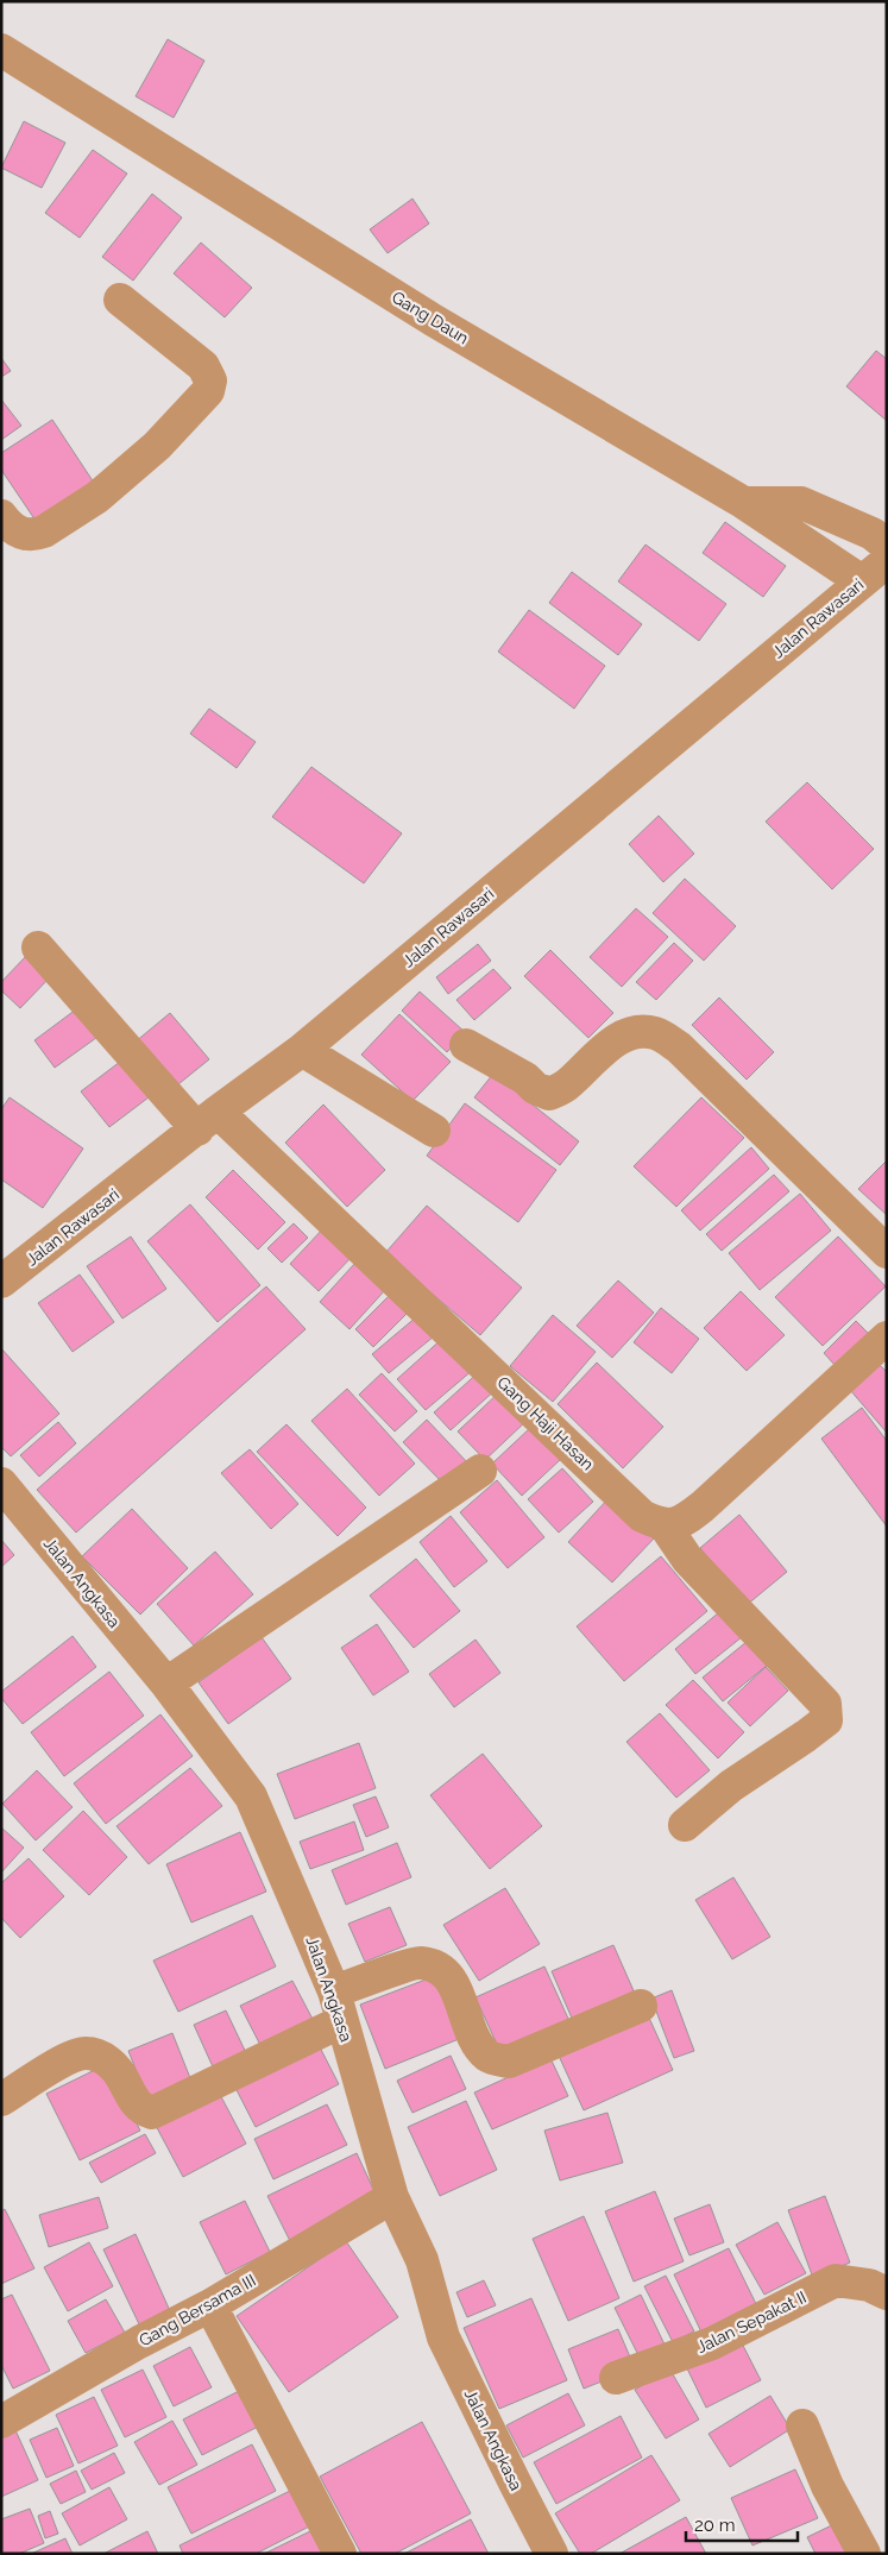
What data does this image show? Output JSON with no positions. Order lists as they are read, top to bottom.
{
  "streets": {
    "street": [
      "Gang Daun",
      "Jalan Rawasari",
      "Gang Haji Hasan",
      "Jalan Angkasa",
      "Gang Bersama III",
      "Jalan Sepakat II"
    ]
  },
  "crossings": [
    ["Gang Daun", "Jalan Rawasari"],
    ["Jalan Rawasari", "Gang Haji Hasan"],
    ["Jalan Angkasa", "Gang Bersama III"]
  ],
  "scale_bar": "20 m"
}
